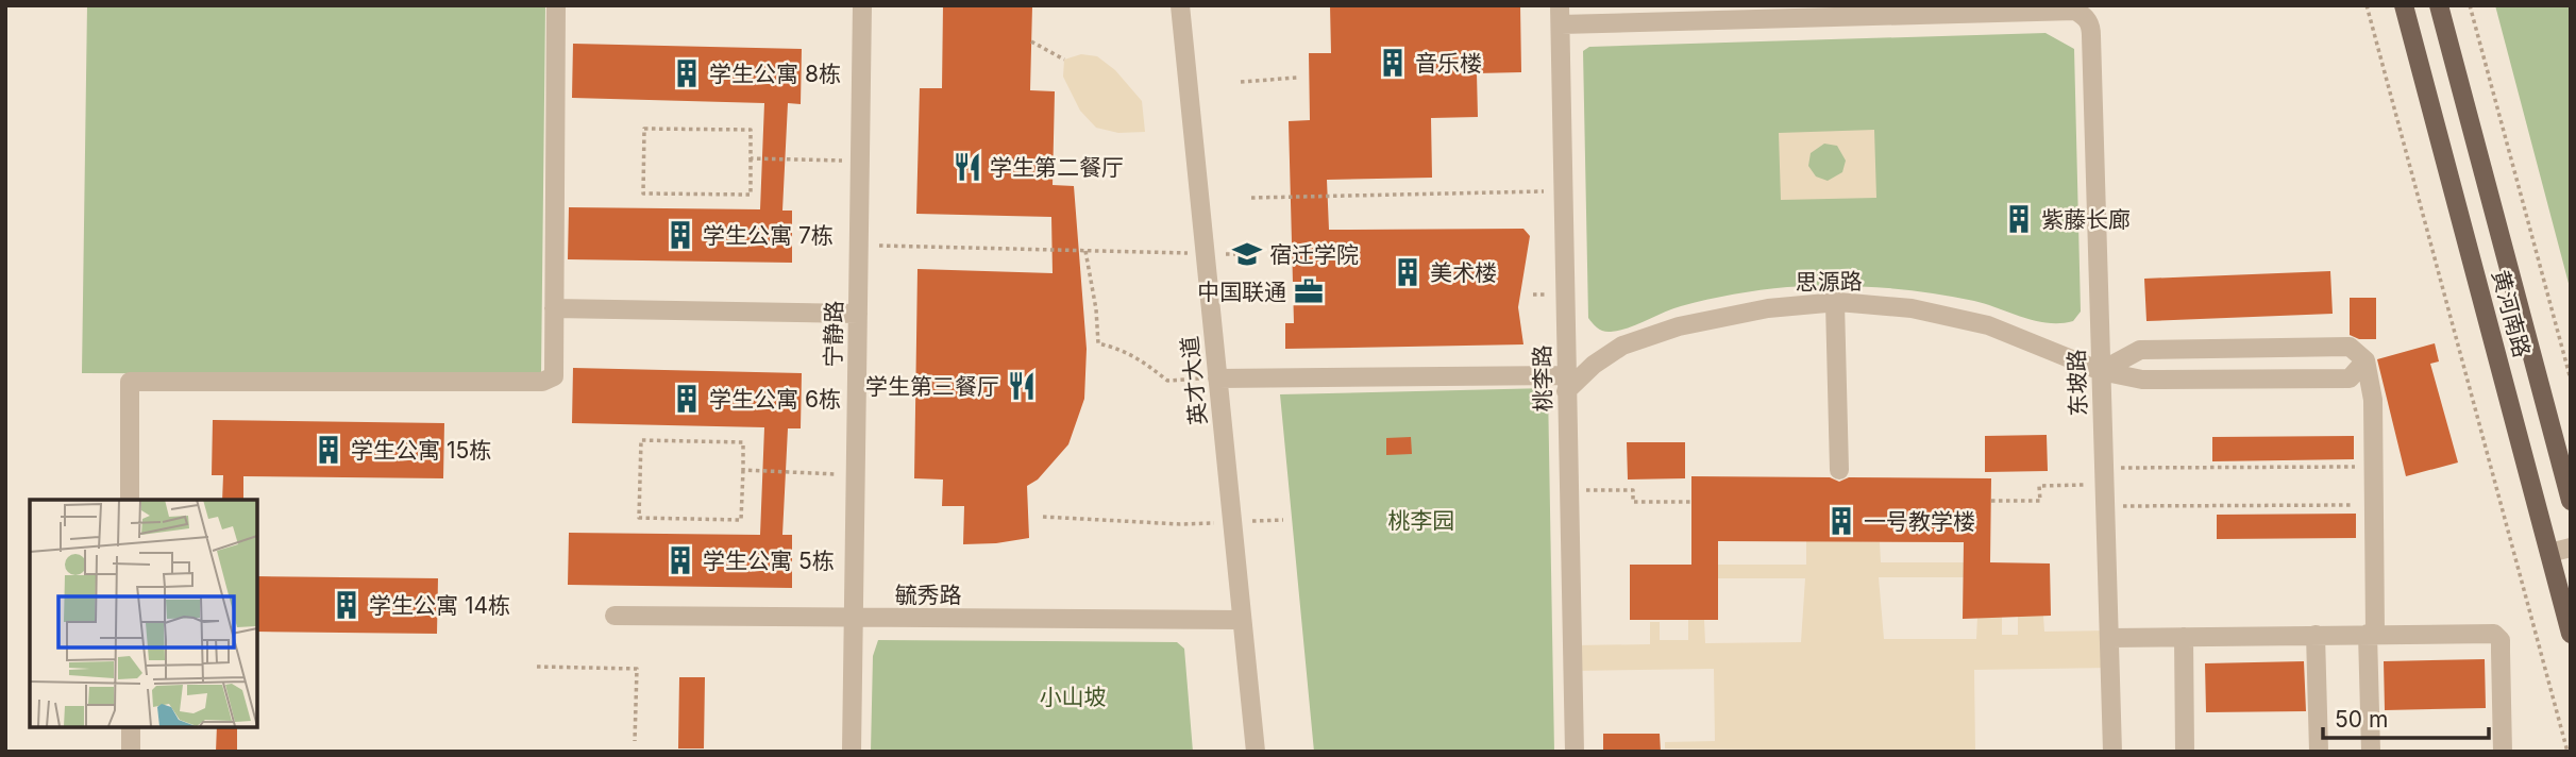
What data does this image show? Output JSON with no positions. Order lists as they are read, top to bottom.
{
  "streets": {
    "main road": ["黄河南路"],
    "street": [
      "思源路",
      "宁静路",
      "桃李路",
      "英才大道",
      "东坡路",
      "毓秀路"
    ]
  },
  "crossings": [
    ["思源路", "桃李路"],
    ["思源路", "东坡路"],
    ["宁静路", "毓秀路"],
    ["英才大道", "毓秀路"]
  ],
  "parks": ["桃李园", "小山坡"],
  "places": {
    "building": [
      "音乐楼",
      "学生公寓 8栋",
      "紫藤长廊",
      "学生公寓 7栋",
      "美术楼",
      "学生公寓 6栋",
      "学生公寓 15栋",
      "一号教学楼",
      "学生公寓 5栋",
      "学生公寓 14栋"
    ],
    "restaurant": ["学生第二餐厅", "学生第三餐厅"],
    "school or university": ["宿迁学院"],
    "office": ["中国联通"]
  },
  "scale_bar": "50 m"
}
